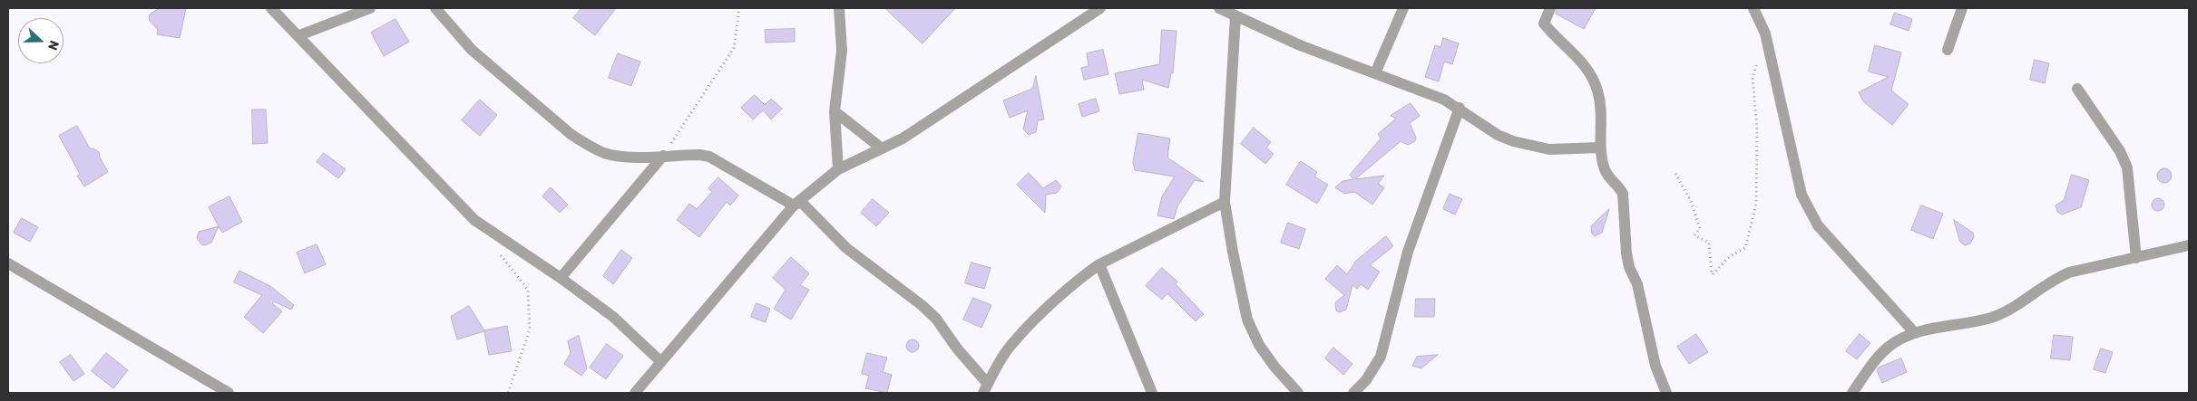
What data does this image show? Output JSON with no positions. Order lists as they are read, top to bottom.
{
  "north": "right"
}
